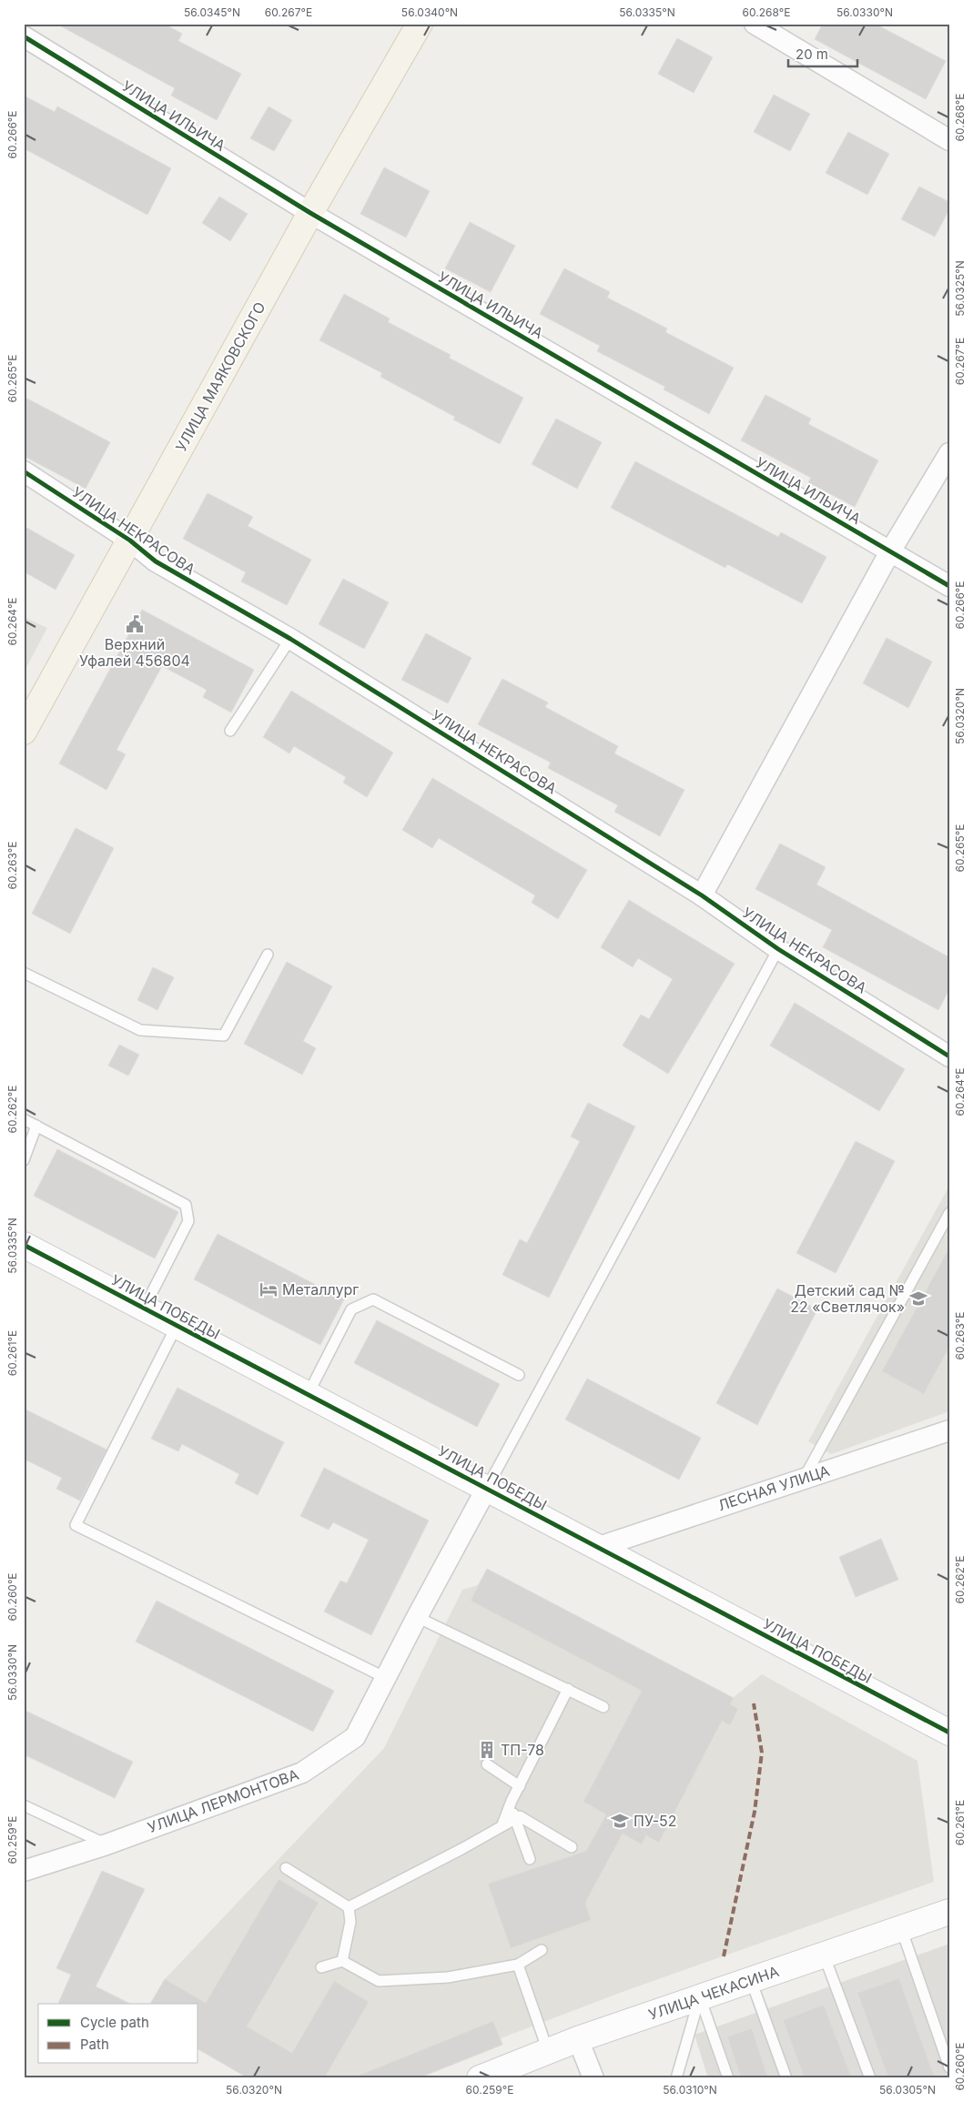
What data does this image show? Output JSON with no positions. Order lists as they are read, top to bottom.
{
  "streets": {
    "main road": ["УЛИЦА МАЯКОВСКОГО"],
    "street": [
      "УЛИЦА ИЛЬИЧА",
      "УЛИЦА НЕКРАСОВА",
      "УЛИЦА ПОБЕДЫ",
      "ЛЕСНАЯ УЛИЦА",
      "УЛИЦА ЛЕРМОНТОВА",
      "УЛИЦА ЧЕКАСИНА"
    ]
  },
  "crossings": [
    ["УЛИЦА ИЛЬИЧА", "УЛИЦА МАЯКОВСКОГО"],
    ["УЛИЦА МАЯКОВСКОГО", "УЛИЦА НЕКРАСОВА"],
    ["УЛИЦА ПОБЕДЫ", "ЛЕСНАЯ УЛИЦА"],
    ["УЛИЦА ПОБЕДЫ", "УЛИЦА ЛЕРМОНТОВА"]
  ],
  "places": {
    "public building": ["Верхний Уфалей 456804"],
    "hotel": ["Металлург"],
    "school or university": ["Детский сад № 22 «Светлячок»", "ПУ-52"],
    "building": ["ТП-78"]
  },
  "legend": ["Cycle path", "Path"],
  "scale_bar": "20 m",
  "coordinates": [
    "56.0345°N",
    "60.267°E",
    "56.0340°N",
    "56.0335°N",
    "60.268°E",
    "56.0330°N",
    "60.266°E",
    "56.0325°N",
    "60.265°E",
    "60.264°E",
    "56.0320°N",
    "60.263°E",
    "60.262°E",
    "60.261°E",
    "60.260°E",
    "60.259°E",
    "56.0310°N",
    "56.0305°N"
  ]
}
